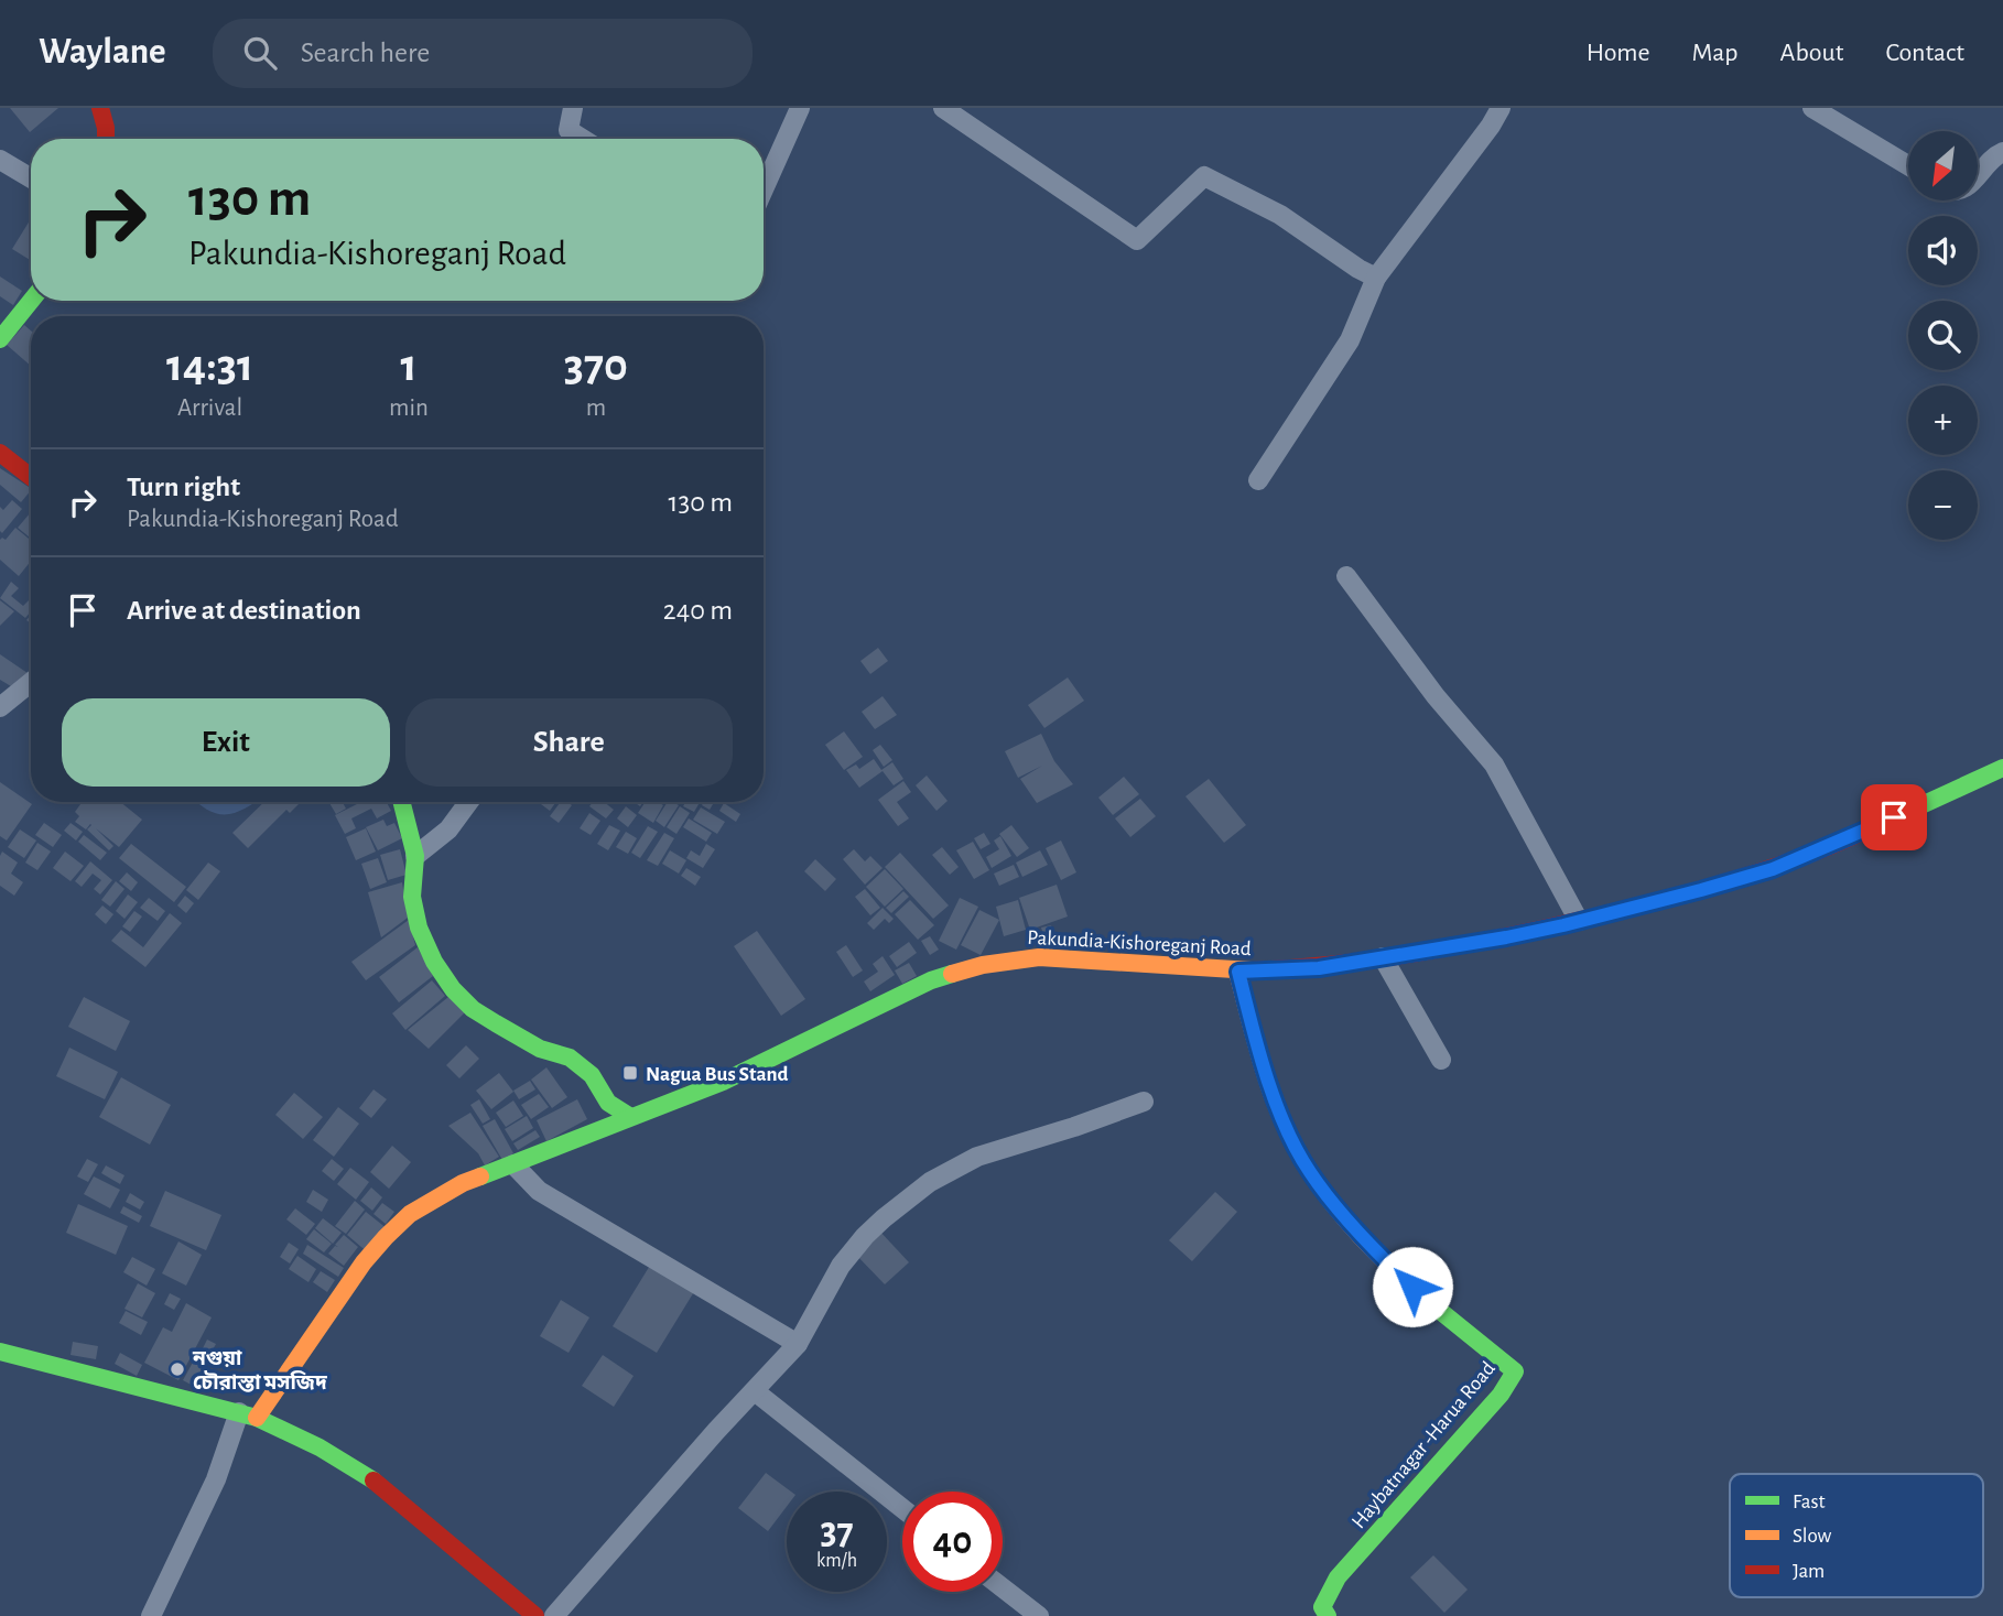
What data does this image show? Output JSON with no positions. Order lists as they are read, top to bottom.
{
  "streets": {
    "main road": ["Pakundia-Kishoreganj Road", "Haybatnagar -Harua Road"]
  },
  "crossings": [
    ["Pakundia-Kishoreganj Road", "Haybatnagar -Harua Road"]
  ],
  "places": {
    "transit": ["Nagua Bus Stand"],
    "other": ["নগুয়া চৌরাস্তা মসজিদ"]
  },
  "legend": ["Fast", "Slow", "Jam"],
  "north": "bottom left",
  "page": {
    "header": "Waylane",
    "search": "Search here",
    "nav": [
      "Home",
      "Map",
      "About",
      "Contact"
    ],
    "map_buttons": ["+", "−"],
    "turn": ["130 m", "Pakundia-Kishoreganj Road"],
    "eta": [
      "14:31",
      "Arrival",
      "1",
      "min",
      "370",
      "m"
    ],
    "list": [
      {
        "name": "Turn right",
        "note": "Pakundia-Kishoreganj Road",
        "value": "130 m"
      },
      {
        "name": "Arrive at destination",
        "value": "240 m"
      }
    ],
    "buttons": ["Exit", "Share"],
    "speed": "37 km/h",
    "limit": "40"
  }
}
